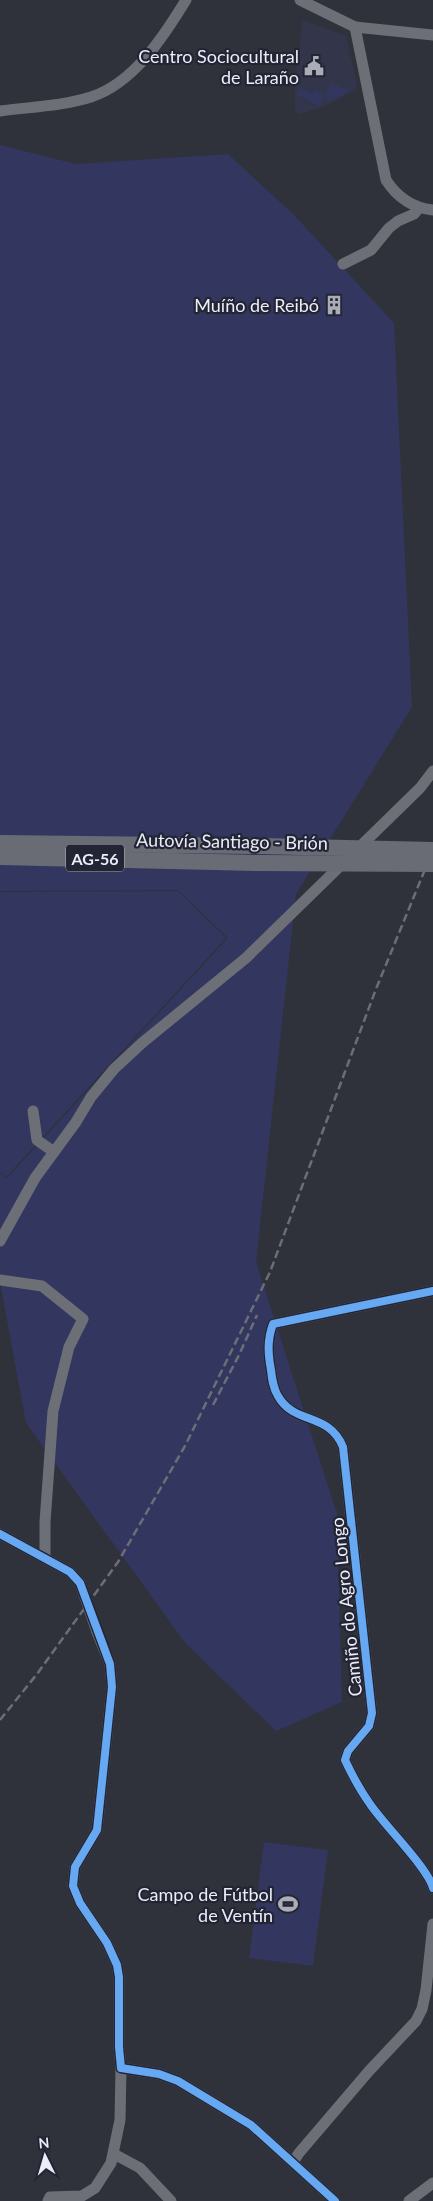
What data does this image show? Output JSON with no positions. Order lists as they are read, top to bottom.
{
  "streets": {
    "highway": ["Autovía Santiago - Brión", "AG-56"],
    "street": ["Camiño do Agro Longo"]
  },
  "places": {
    "public building": ["Centro Sociocultural de Laraño"],
    "building": ["Muíño de Reibó"],
    "sports": ["Campo de Fútbol de Ventín"]
  },
  "north": "top"
}
